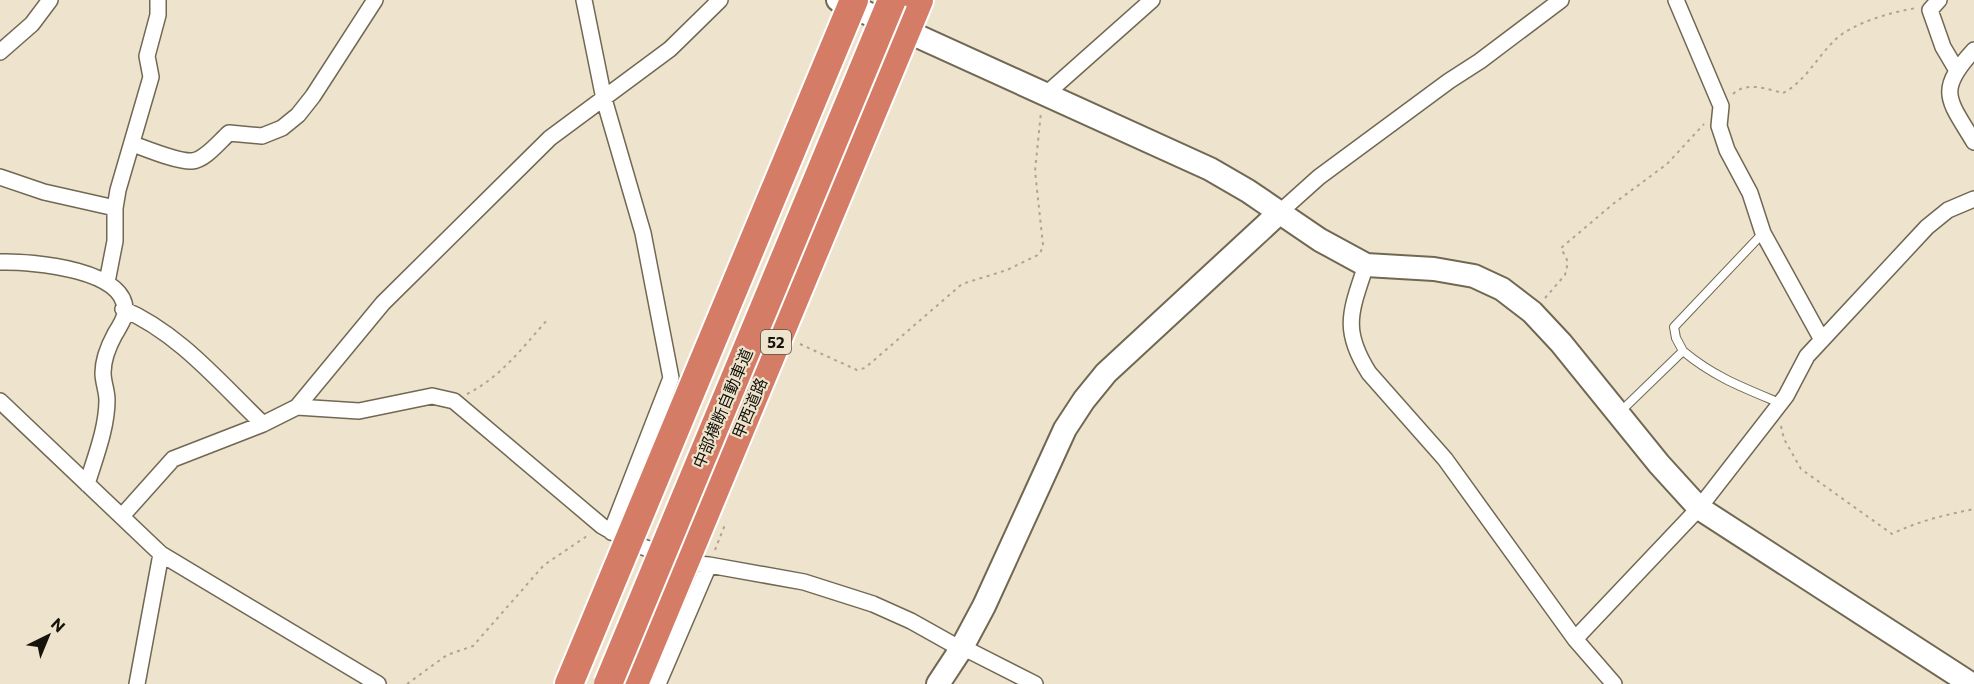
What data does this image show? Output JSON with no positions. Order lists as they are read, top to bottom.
{
  "streets": {
    "highway": ["52", "中部横断自動車道", "甲西道路"]
  },
  "north": "top right"
}
